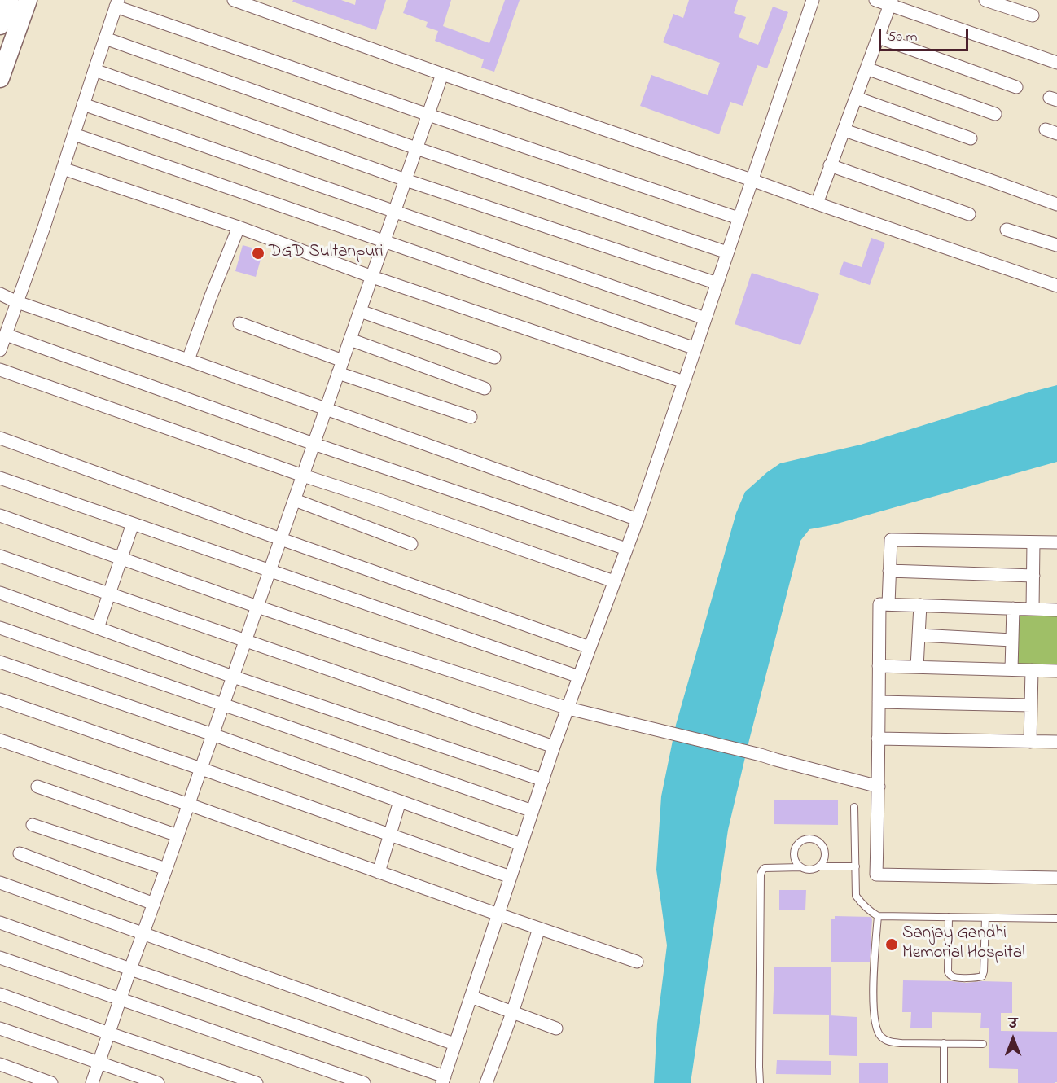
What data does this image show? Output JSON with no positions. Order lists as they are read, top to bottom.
{
  "places": ["DGD Sultanpuri", "Sanjay Gandhi Memorial Hospital"],
  "scale_bar": "50 m",
  "north": "top"
}
